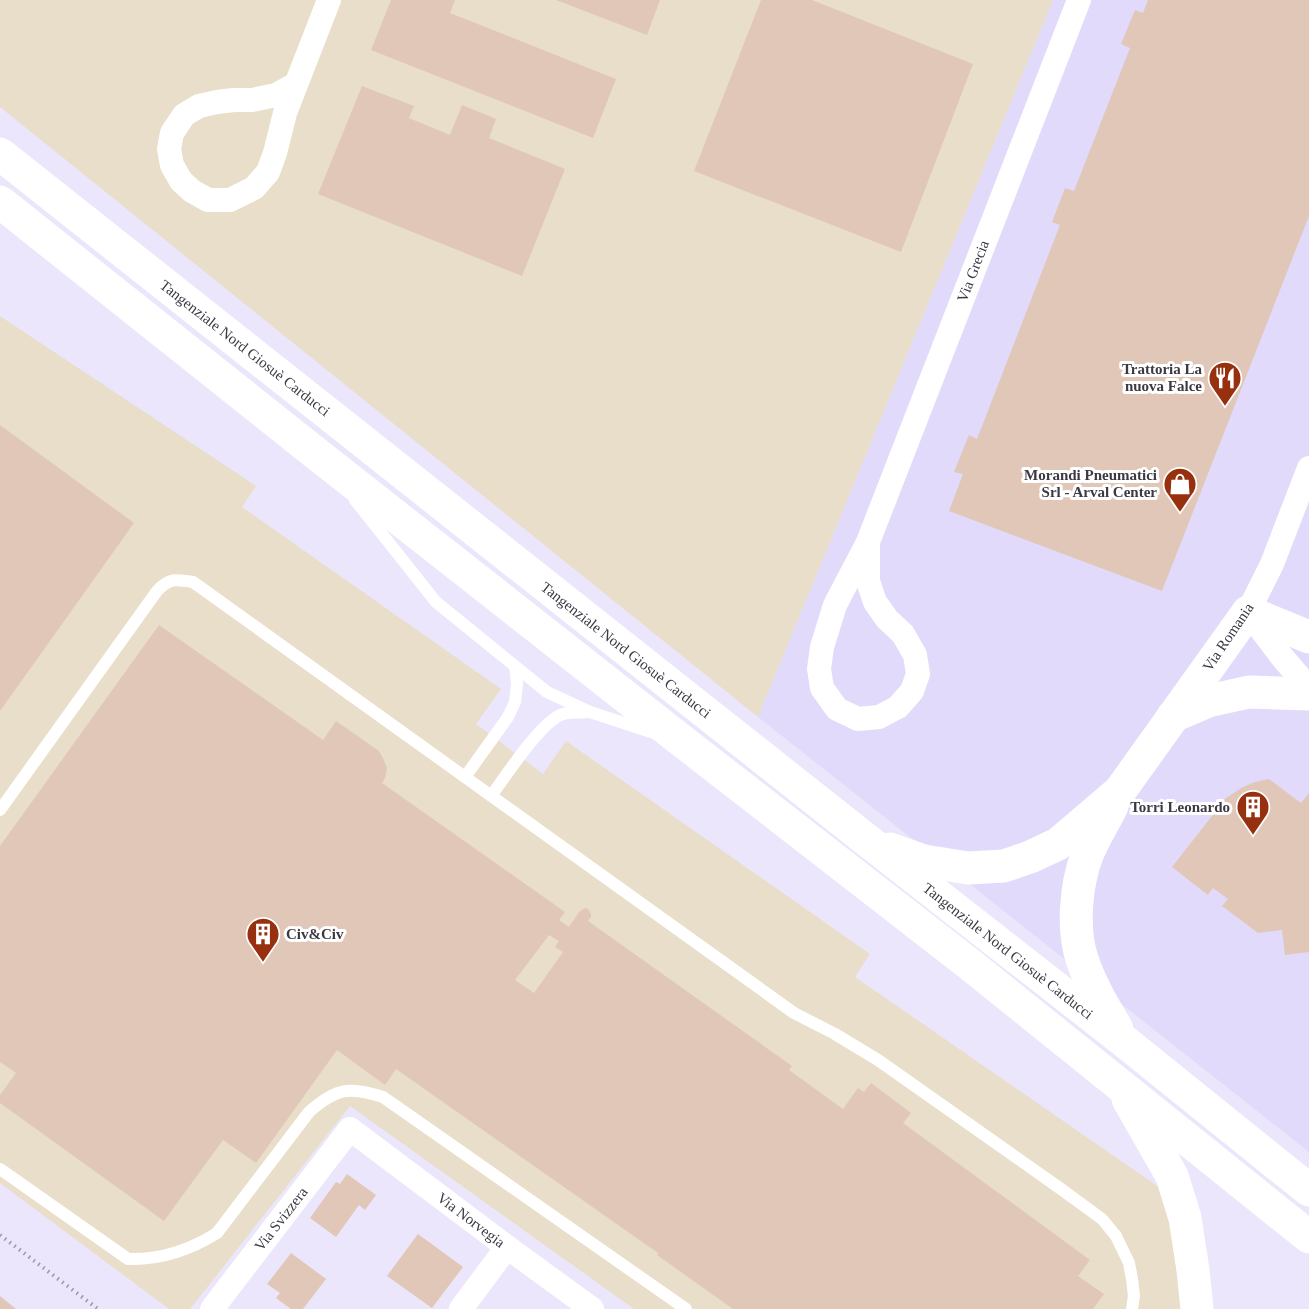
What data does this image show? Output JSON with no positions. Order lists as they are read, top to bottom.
{
  "streets": {
    "main road": ["Tangenziale Nord Giosuè Carducci", "Via Romania"],
    "street": ["Via Grecia", "Via Svizzera", "Via Norvegia"]
  },
  "crossings": [
    ["Via Svizzera", "Via Norvegia"]
  ],
  "places": {
    "restaurant": ["Trattoria La nuova Falce"],
    "shop": ["Morandi Pneumatici Srl - Arval Center"],
    "building": ["Torri Leonardo", "Civ&Civ"]
  }
}
